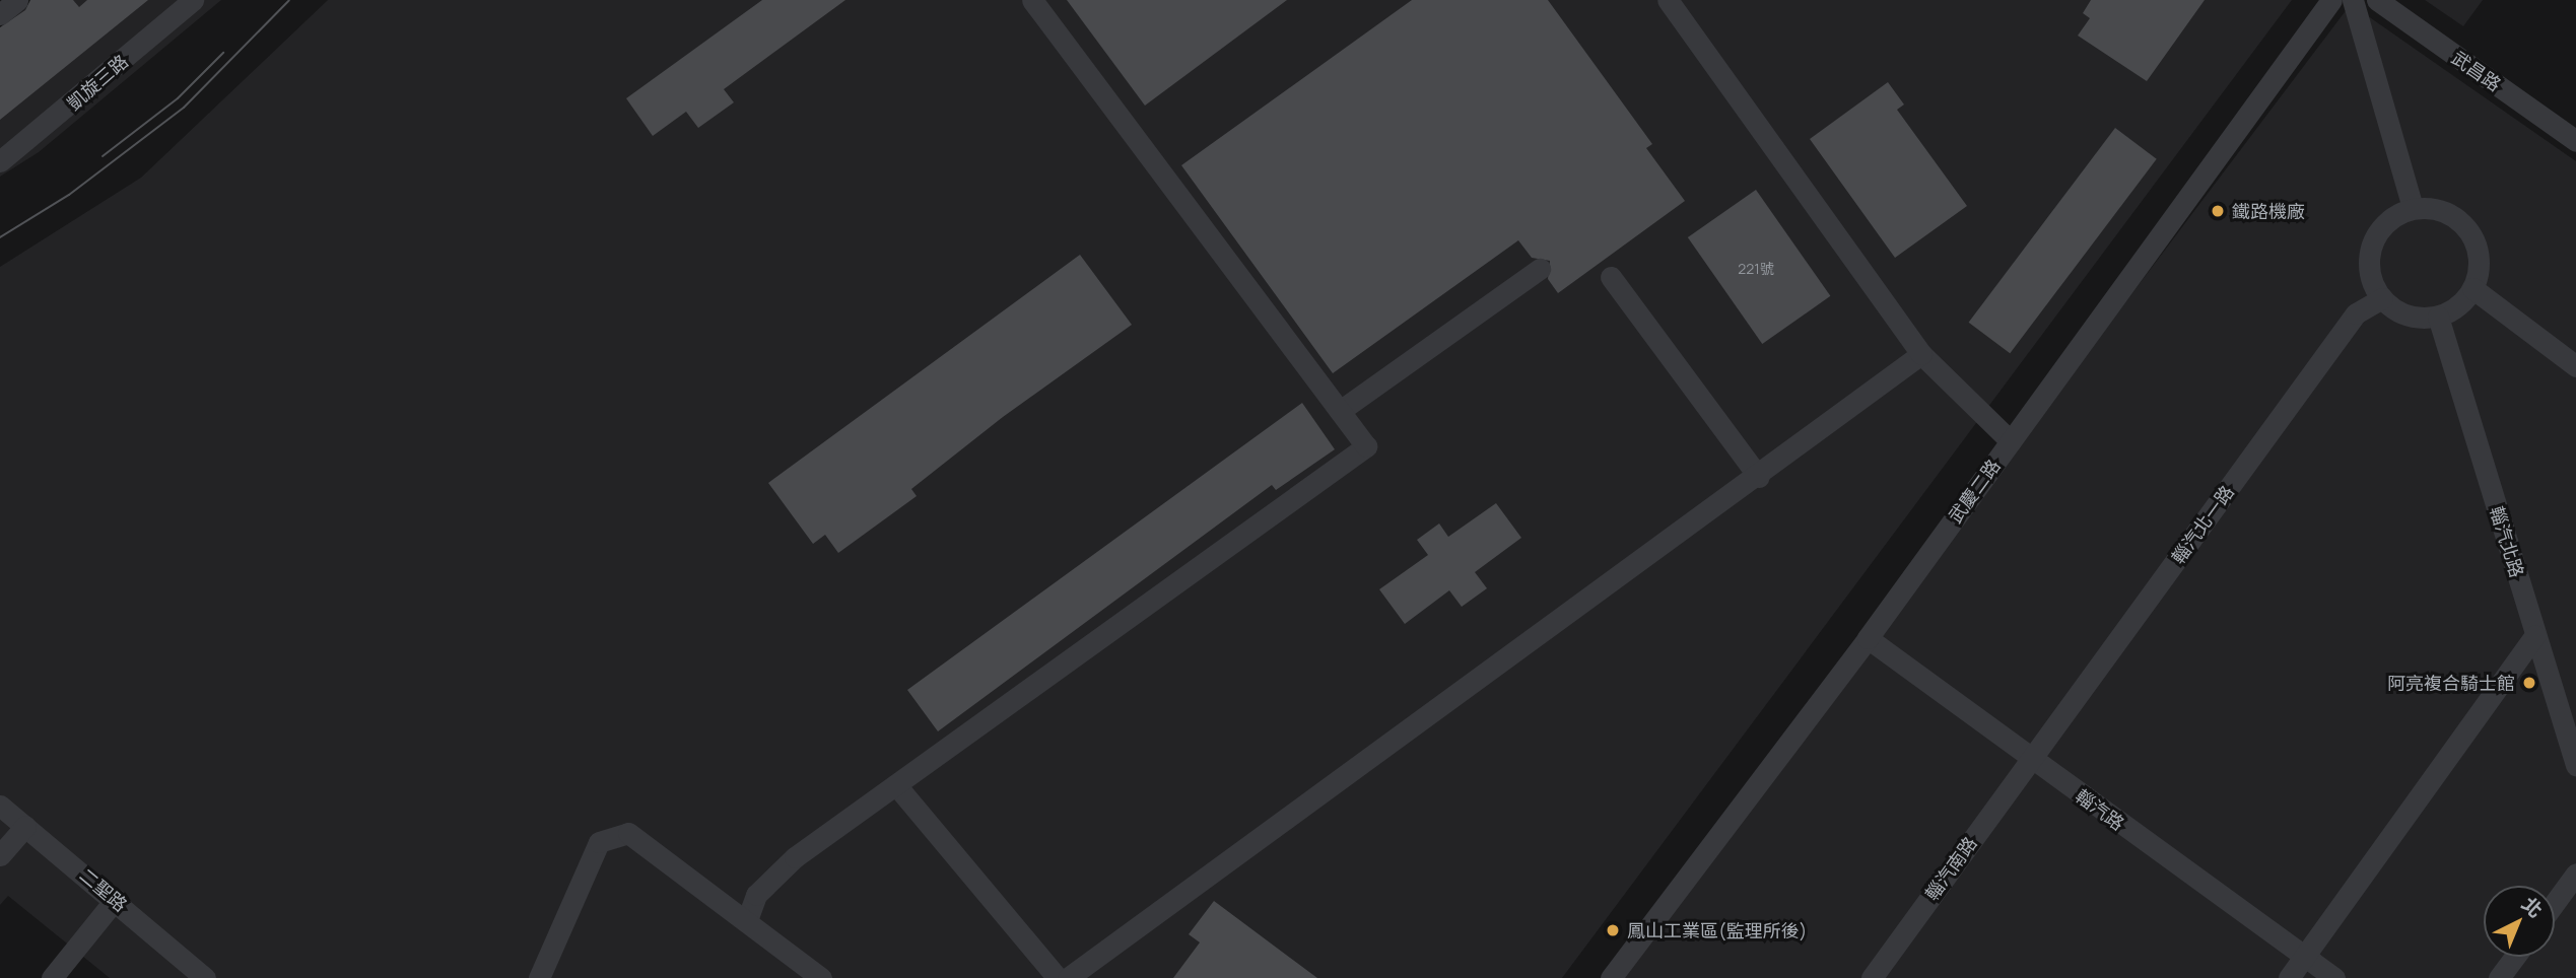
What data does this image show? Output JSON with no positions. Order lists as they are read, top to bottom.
{
  "streets": {
    "street": [
      "武昌路",
      "凱旋三路",
      "武慶二路",
      "輜汽北一路",
      "輜汽北路",
      "輜汽路",
      "輜汽南路",
      "二聖路"
    ]
  },
  "crossings": [
    ["武慶二路", "輜汽路"],
    ["輜汽北一路", "輜汽北路"],
    ["輜汽北一路", "輜汽路"],
    ["輜汽北一路", "輜汽南路"],
    ["輜汽路", "輜汽南路"]
  ],
  "places": ["鐵路機廠", "阿亮複合騎士館", "鳳山工業區(監理所後)"],
  "house_numbers": ["221號"],
  "north": "top right"
}
